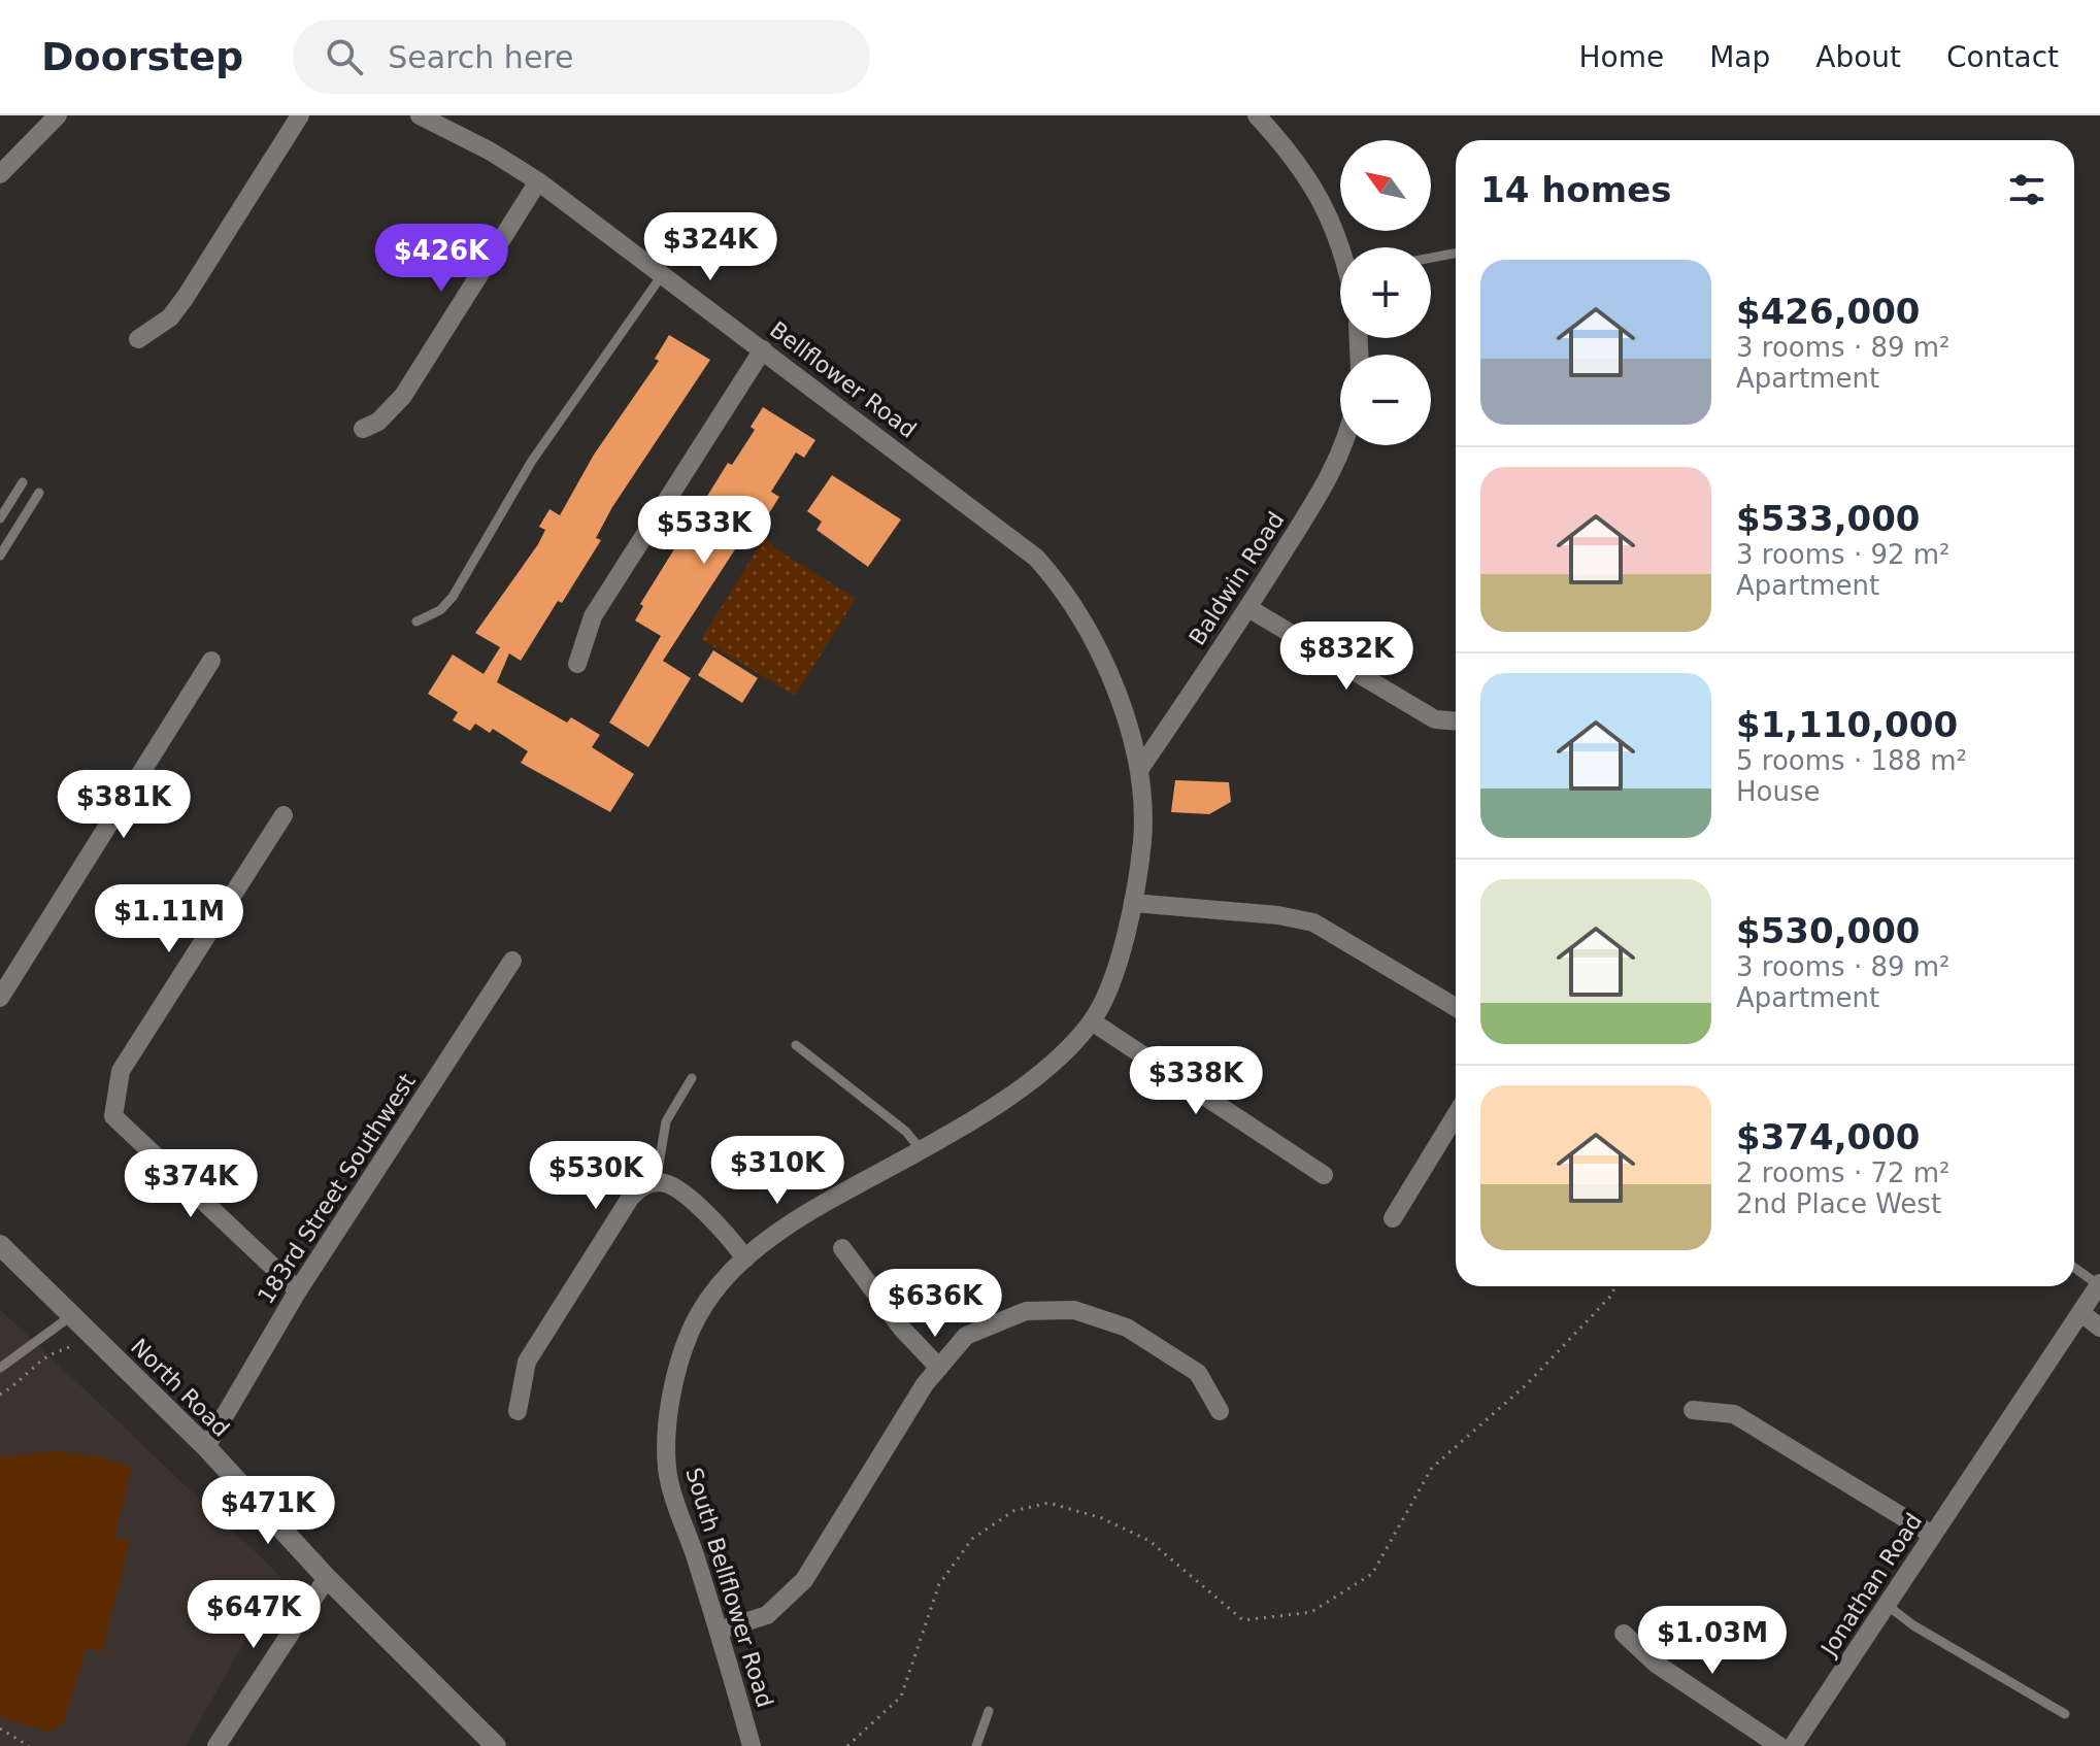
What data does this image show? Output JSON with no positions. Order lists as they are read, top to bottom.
{
  "streets": {
    "street": [
      "Bellflower Road",
      "Baldwin Road",
      "183rd Street Southwest",
      "North Road",
      "Jonathan Road",
      "South Bellflower Road"
    ]
  },
  "crossings": [
    ["Bellflower Road", "Baldwin Road"],
    ["Bellflower Road", "South Bellflower Road"],
    ["Baldwin Road", "South Bellflower Road"],
    ["183rd Street Southwest", "North Road"]
  ],
  "north": "top left",
  "page": {
    "header": "Doorstep",
    "search": "Search here",
    "nav": [
      "Home",
      "Map",
      "About",
      "Contact"
    ],
    "map_buttons": ["+", "−"],
    "heading": "14 homes",
    "price": [
      "$324K",
      "$426K",
      "$533K",
      "$832K",
      "$381K",
      "$1.11M",
      "$338K",
      "$310K",
      "$530K",
      "$374K",
      "$636K",
      "$471K",
      "$647K",
      "$1.03M"
    ],
    "list": [
      {
        "name": "$426,000",
        "note": "3 rooms · 89 m² · Apartment"
      },
      {
        "name": "$533,000",
        "note": "3 rooms · 92 m² · Apartment"
      },
      {
        "name": "$1,110,000",
        "note": "5 rooms · 188 m² · House"
      },
      {
        "name": "$530,000",
        "note": "3 rooms · 89 m² · Apartment"
      },
      {
        "name": "$374,000",
        "note": "2 rooms · 72 m² · 2nd Place West"
      }
    ]
  }
}
